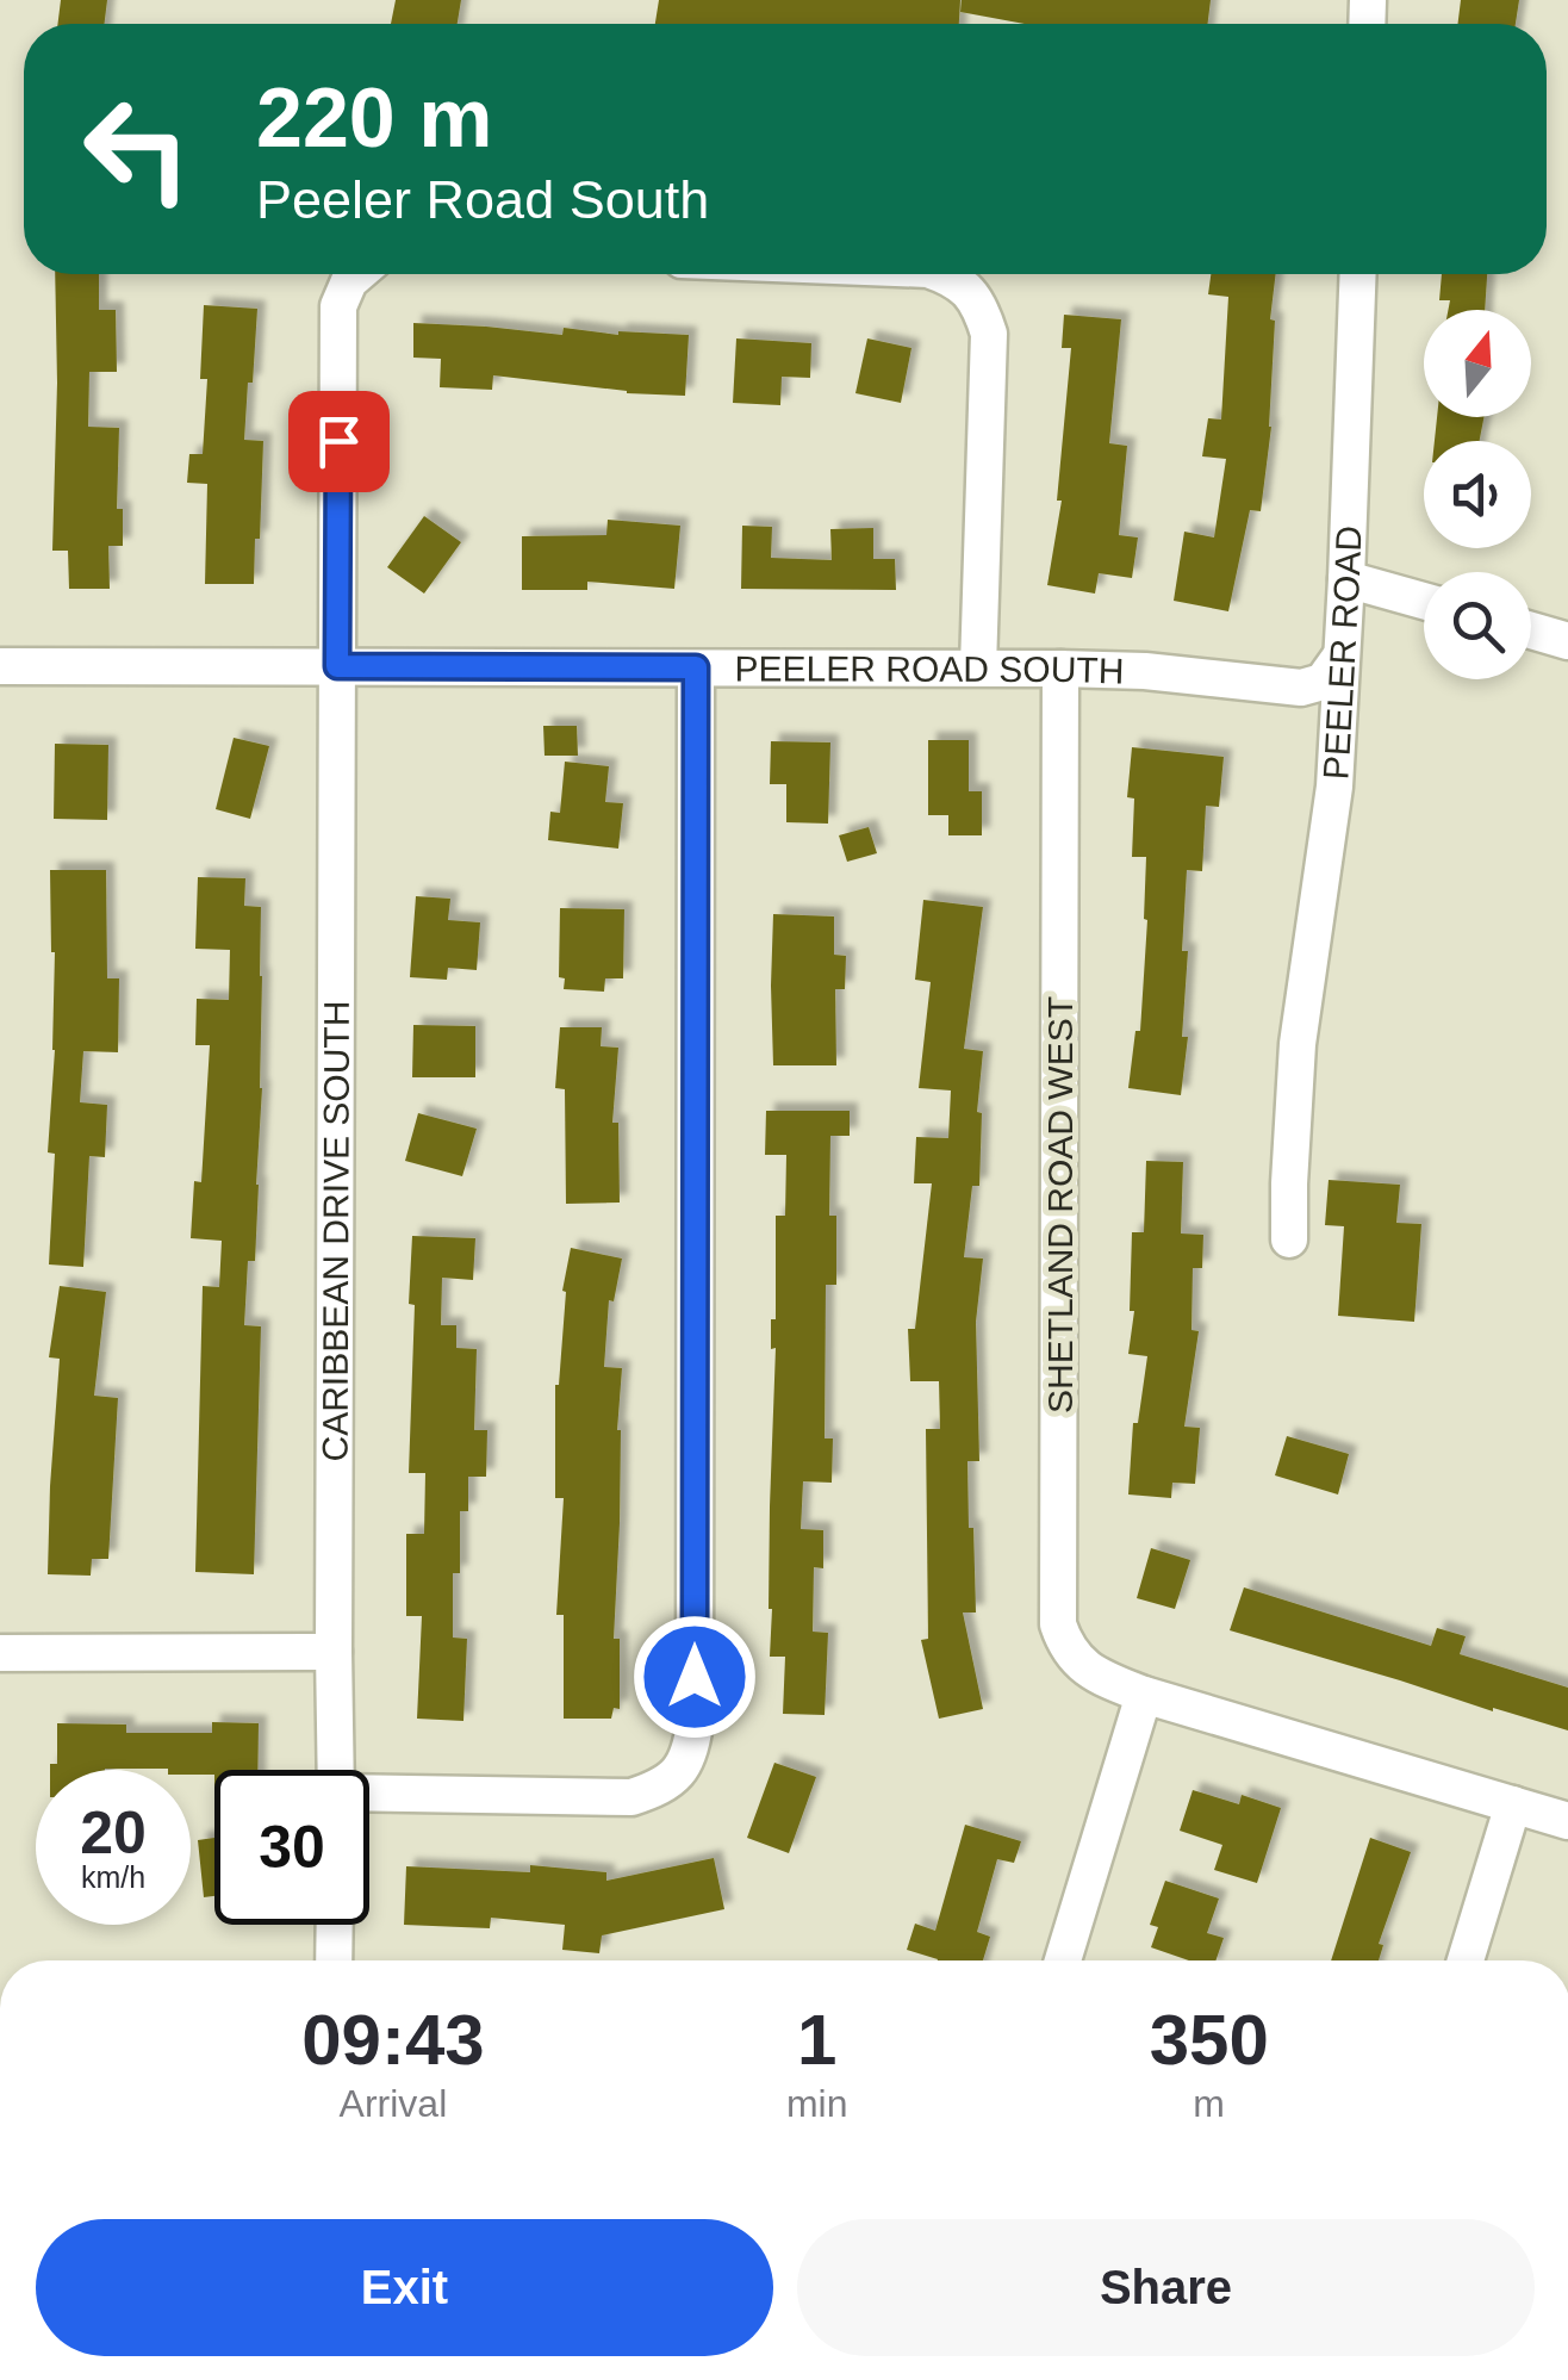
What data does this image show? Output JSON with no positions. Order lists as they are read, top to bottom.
{
  "streets": {
    "street": [
      "PEELER ROAD",
      "PEELER ROAD SOUTH",
      "SHETLAND ROAD WEST",
      "CARIBBEAN DRIVE SOUTH"
    ]
  },
  "crossings": [
    ["PEELER ROAD", "PEELER ROAD SOUTH"],
    ["PEELER ROAD SOUTH", "SHETLAND ROAD WEST"],
    ["PEELER ROAD SOUTH", "CARIBBEAN DRIVE SOUTH"]
  ],
  "north": "top",
  "page": {
    "turn": ["220 m", "Peeler Road South"],
    "speed": "20 km/h",
    "limit": "30",
    "eta": [
      "09:43",
      "Arrival",
      "1",
      "min",
      "350",
      "m"
    ],
    "buttons": ["Exit", "Share"]
  }
}
